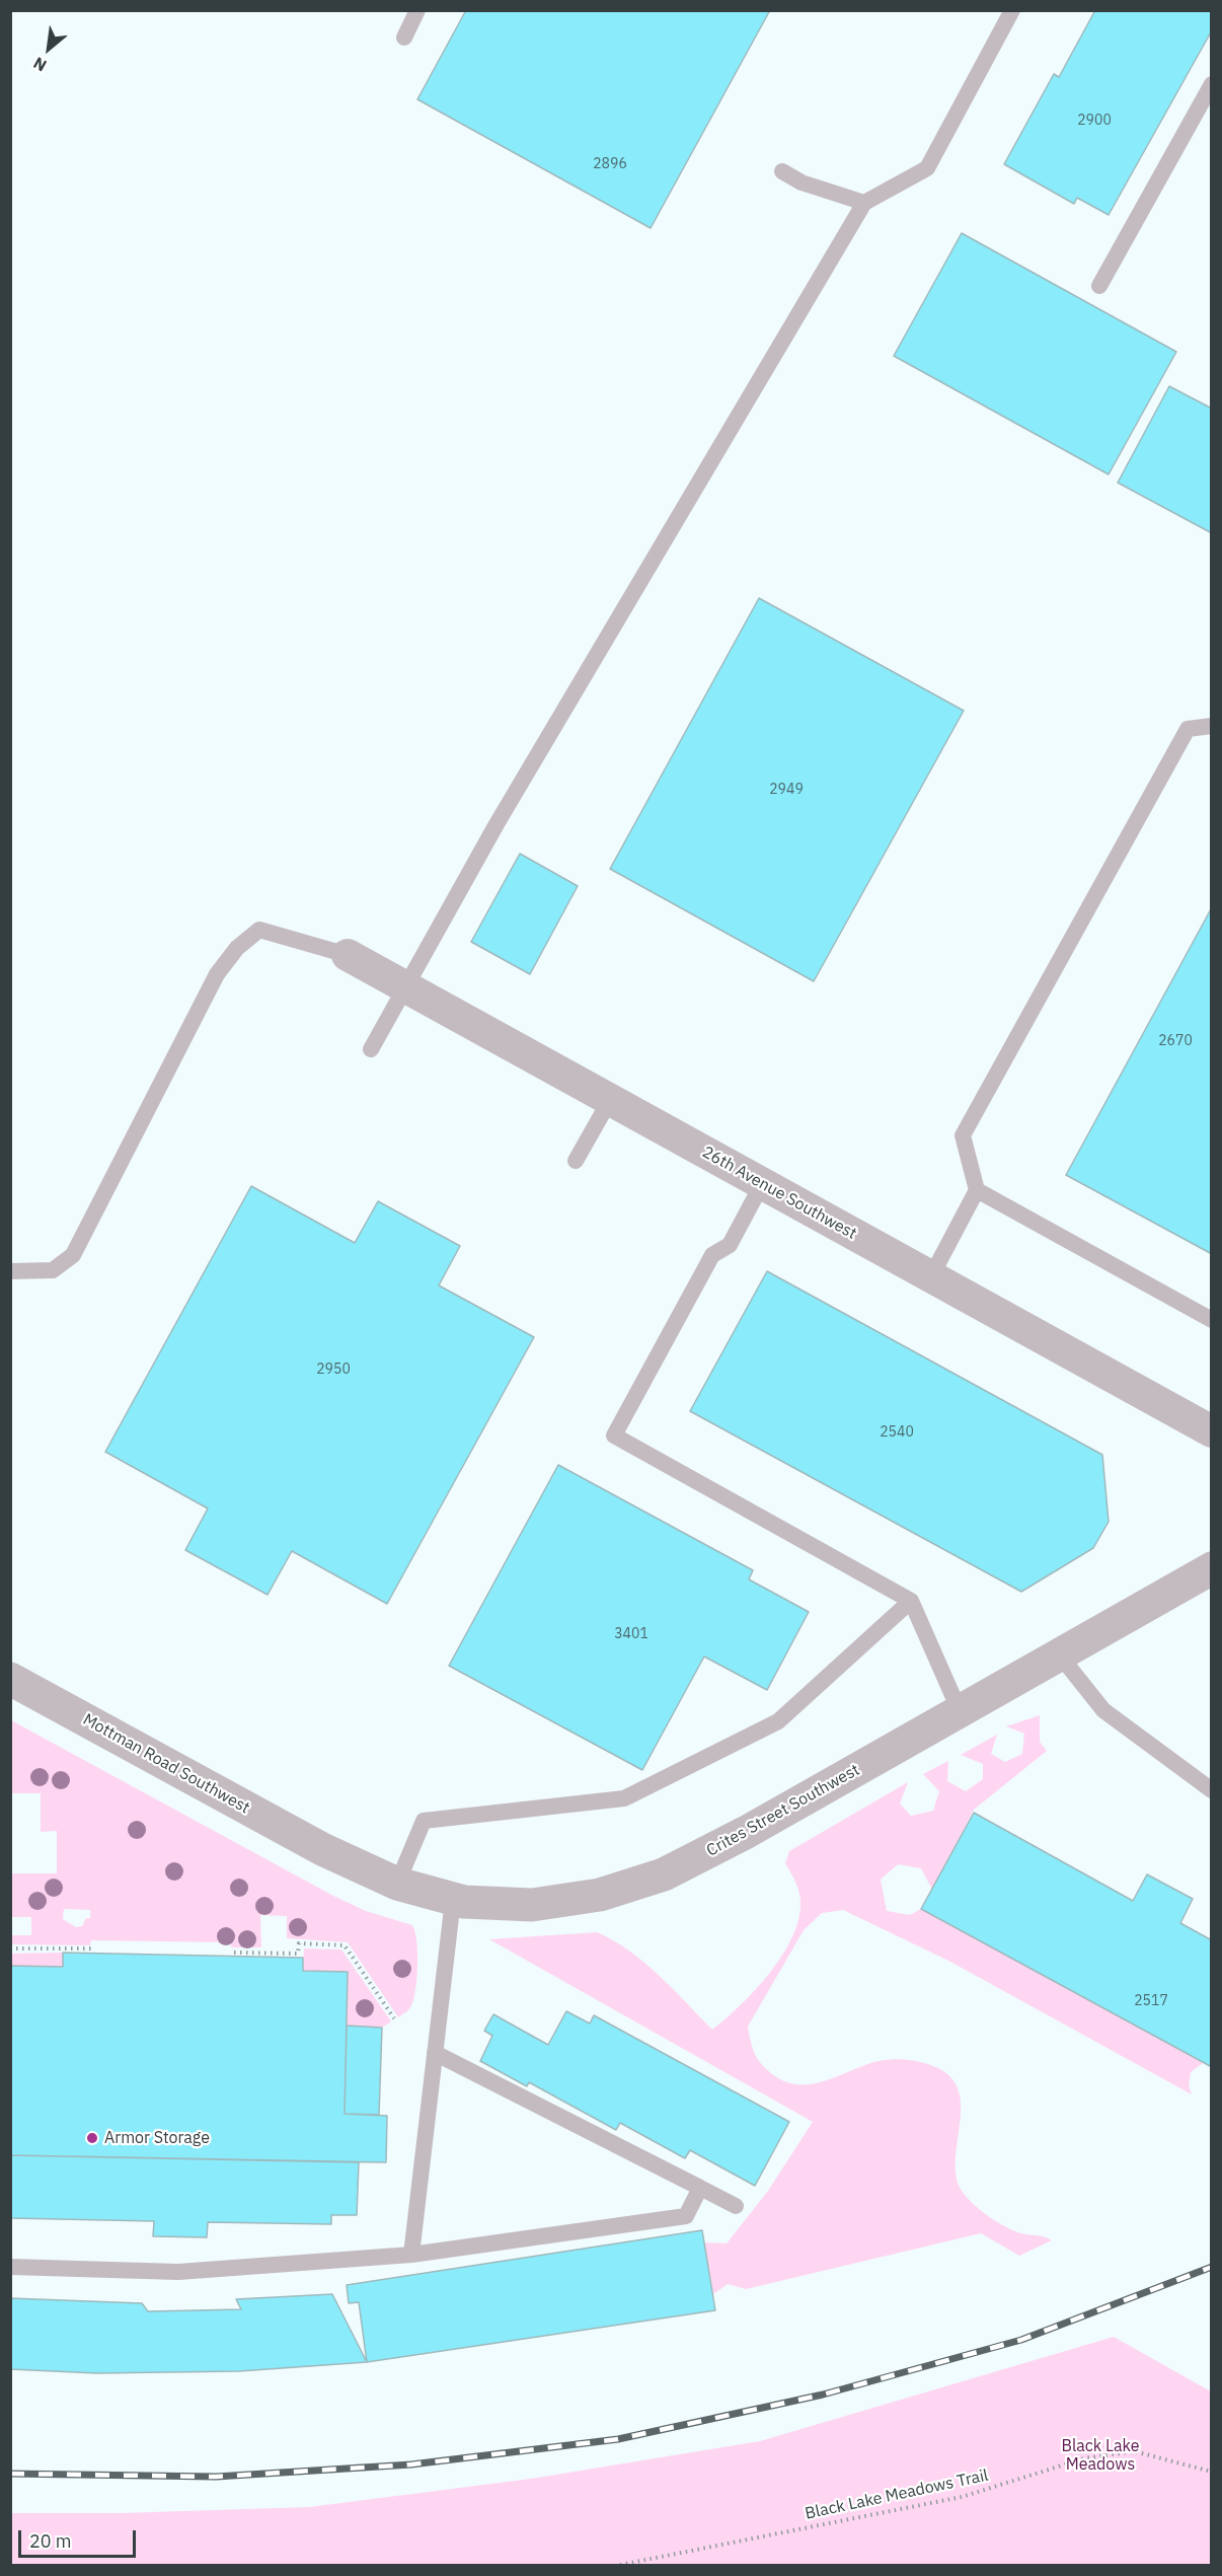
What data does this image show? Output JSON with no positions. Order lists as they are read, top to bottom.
{
  "streets": {
    "street": ["26th Avenue Southwest", "Mottman Road Southwest", "Crites Street Southwest"],
    "path": ["Black Lake Meadows Trail"]
  },
  "crossings": [
    ["Mottman Road Southwest", "Crites Street Southwest"]
  ],
  "parks": ["Black Lake Meadows"],
  "places": ["Armor Storage"],
  "house_numbers": [
    "2900",
    "2896",
    "2949",
    "2670",
    "2950",
    "2540",
    "3401",
    "2517"
  ],
  "scale_bar": "20 m",
  "north": "bottom left"
}
